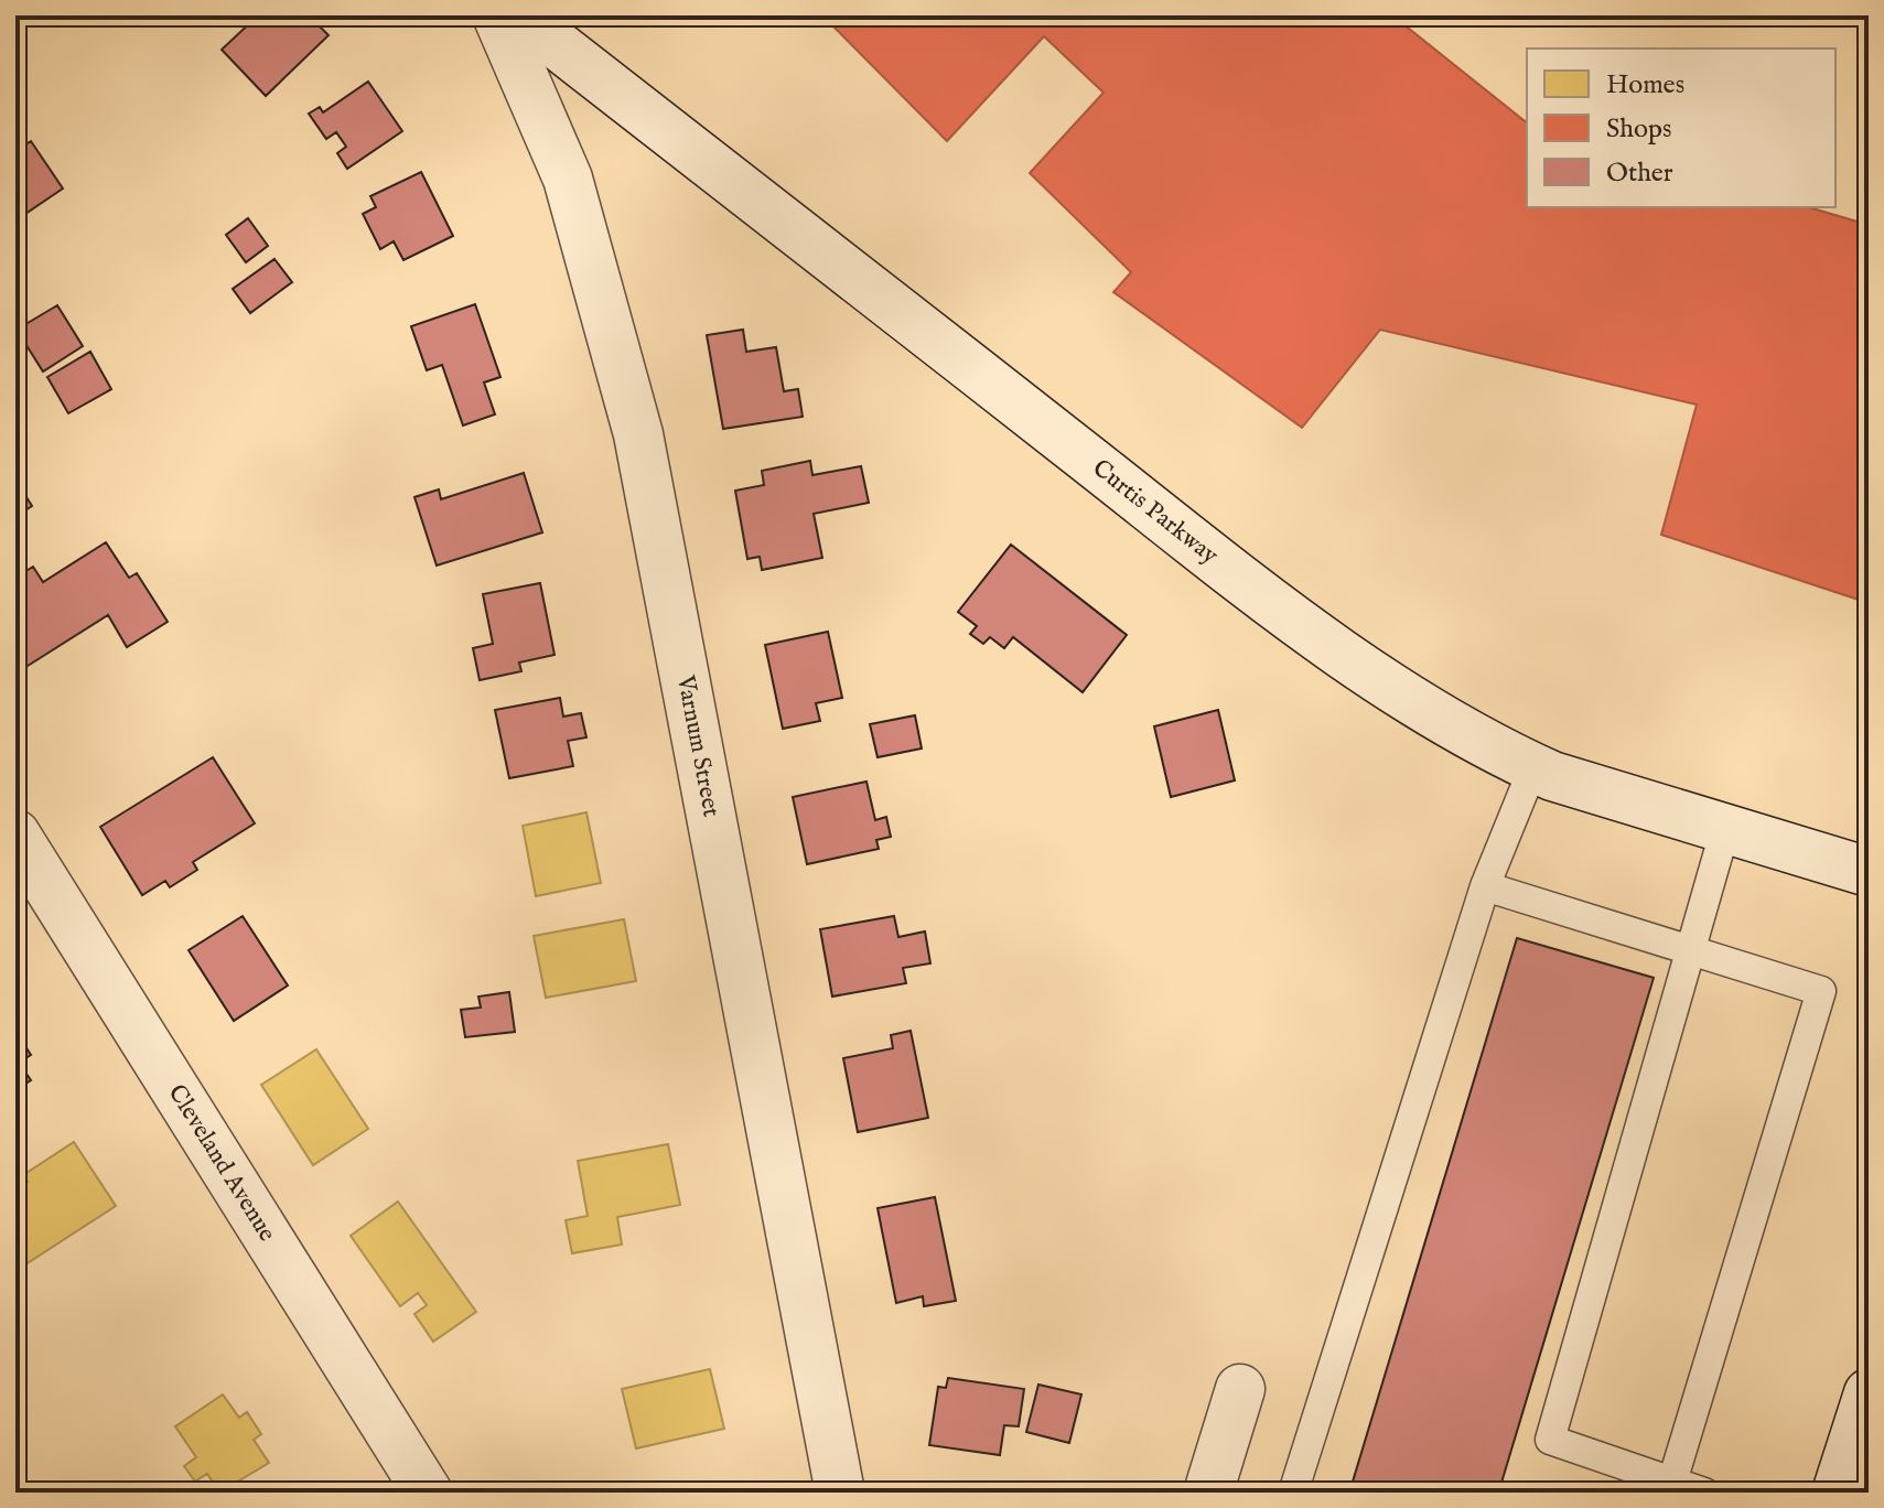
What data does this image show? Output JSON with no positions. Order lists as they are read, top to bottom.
{
  "streets": {
    "street": ["Curtis Parkway", "Varnum Street", "Cleveland Avenue"]
  },
  "legend": ["Homes", "Shops", "Other"]
}
